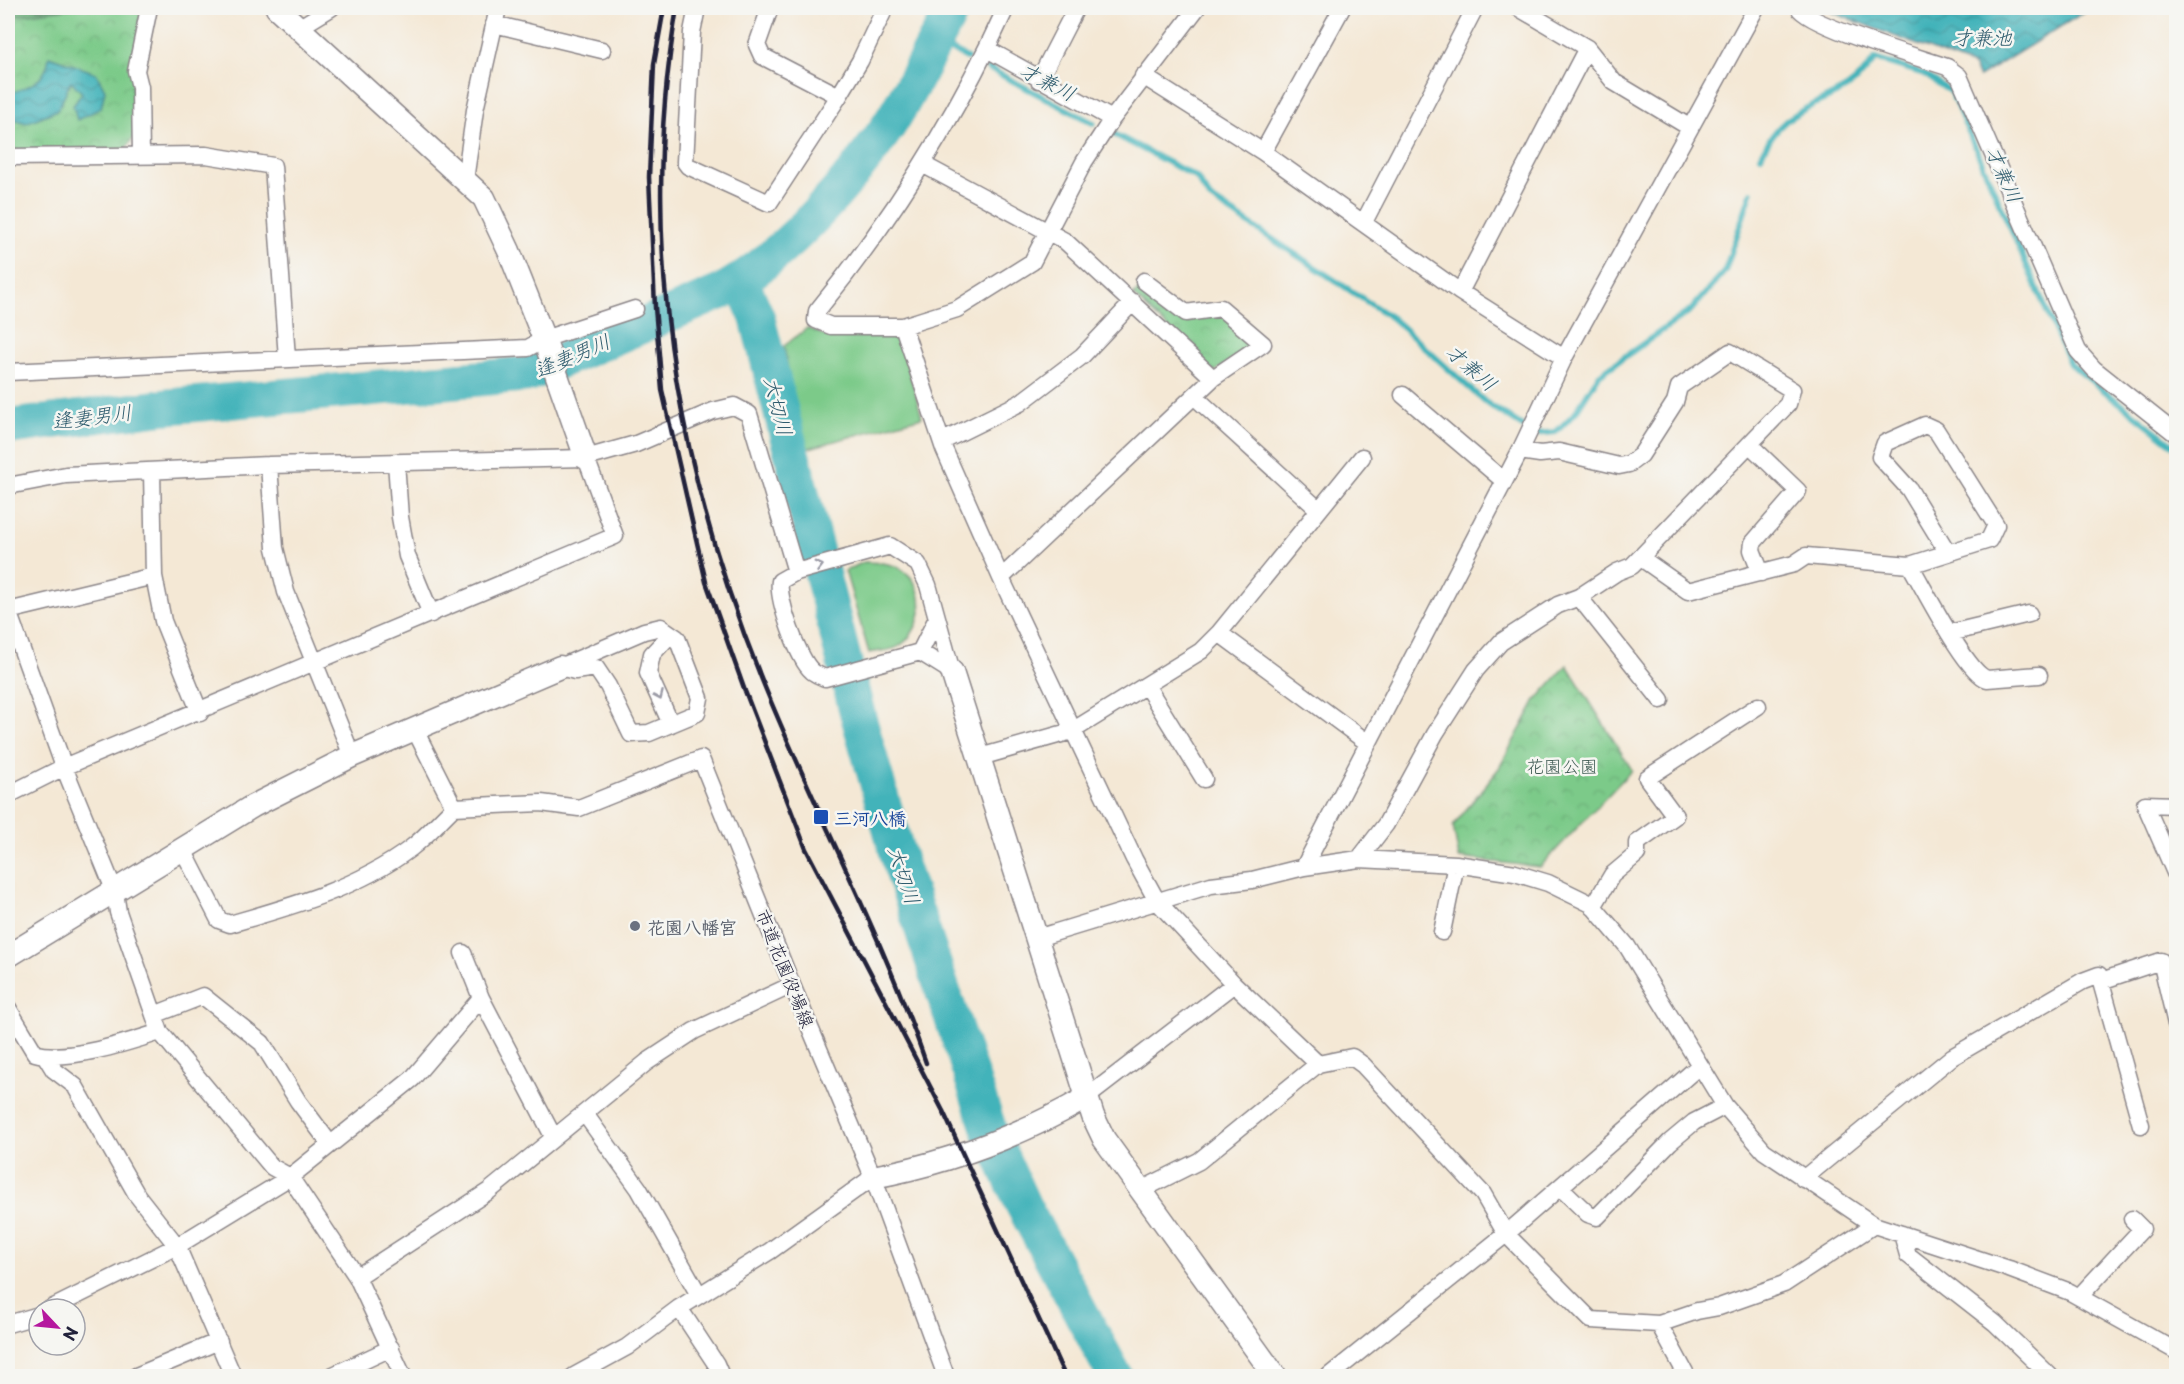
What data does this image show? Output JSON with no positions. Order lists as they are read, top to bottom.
{
  "streets": {
    "street": ["市道花園役場線"]
  },
  "water": [
    "才兼池",
    "才兼川",
    "逢妻男川",
    "大切川"
  ],
  "parks": ["花園公園"],
  "places": {
    "transit": ["三河八橋"],
    "other": ["花園八幡宮"]
  },
  "north": "bottom right"
}
